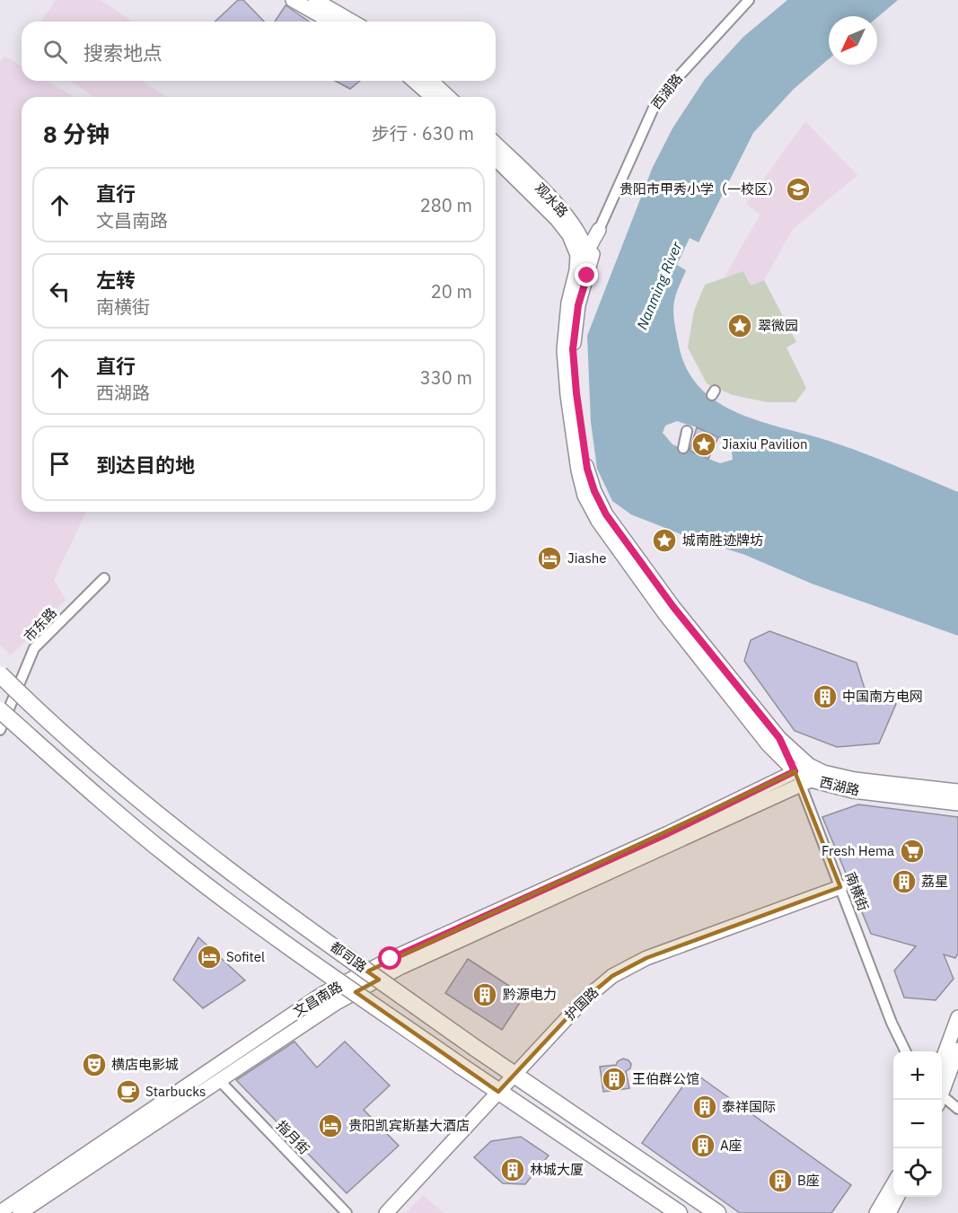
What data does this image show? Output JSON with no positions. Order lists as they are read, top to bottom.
{
  "streets": {
    "main road": [
      "西湖路",
      "观水路",
      "都司路",
      "文昌南路",
      "护国路"
    ],
    "street": ["市东路", "南横街", "指月街"]
  },
  "crossings": [
    ["西湖路", "观水路"],
    ["西湖路", "南横街"],
    ["西湖路", "文昌南路"],
    ["南横街", "文昌南路"],
    ["南横街", "护国路"],
    ["都司路", "护国路"],
    ["文昌南路", "指月街"]
  ],
  "water": ["Nanming River"],
  "places": {
    "school or university": ["贵阳市甲秀小学（一校区）"],
    "place": ["翠微园", "Jiaxiu Pavilion", "城南胜迹牌坊"],
    "hotel": ["Jiashe", "Sofitel", "贵阳凯宾斯基大酒店"],
    "building": [
      "中国南方电网",
      "荔星",
      "黔源电力",
      "王伯群公馆",
      "泰祥国际",
      "A座",
      "林城大厦",
      "B座"
    ],
    "supermarket": ["Fresh Hema"],
    "theatre": ["横店电影城"],
    "cafe": ["Starbucks"]
  },
  "north": "bottom left",
  "page": {
    "search": "搜索地点",
    "heading": ["8 分钟", "步行 · 630 m"],
    "list": [
      ["直行", "文昌南路", "280 m"],
      ["左转", "南横街", "20 m"],
      ["直行", "西湖路", "330 m"],
      "到达目的地"
    ],
    "map_buttons": ["+", "−"]
  }
}
